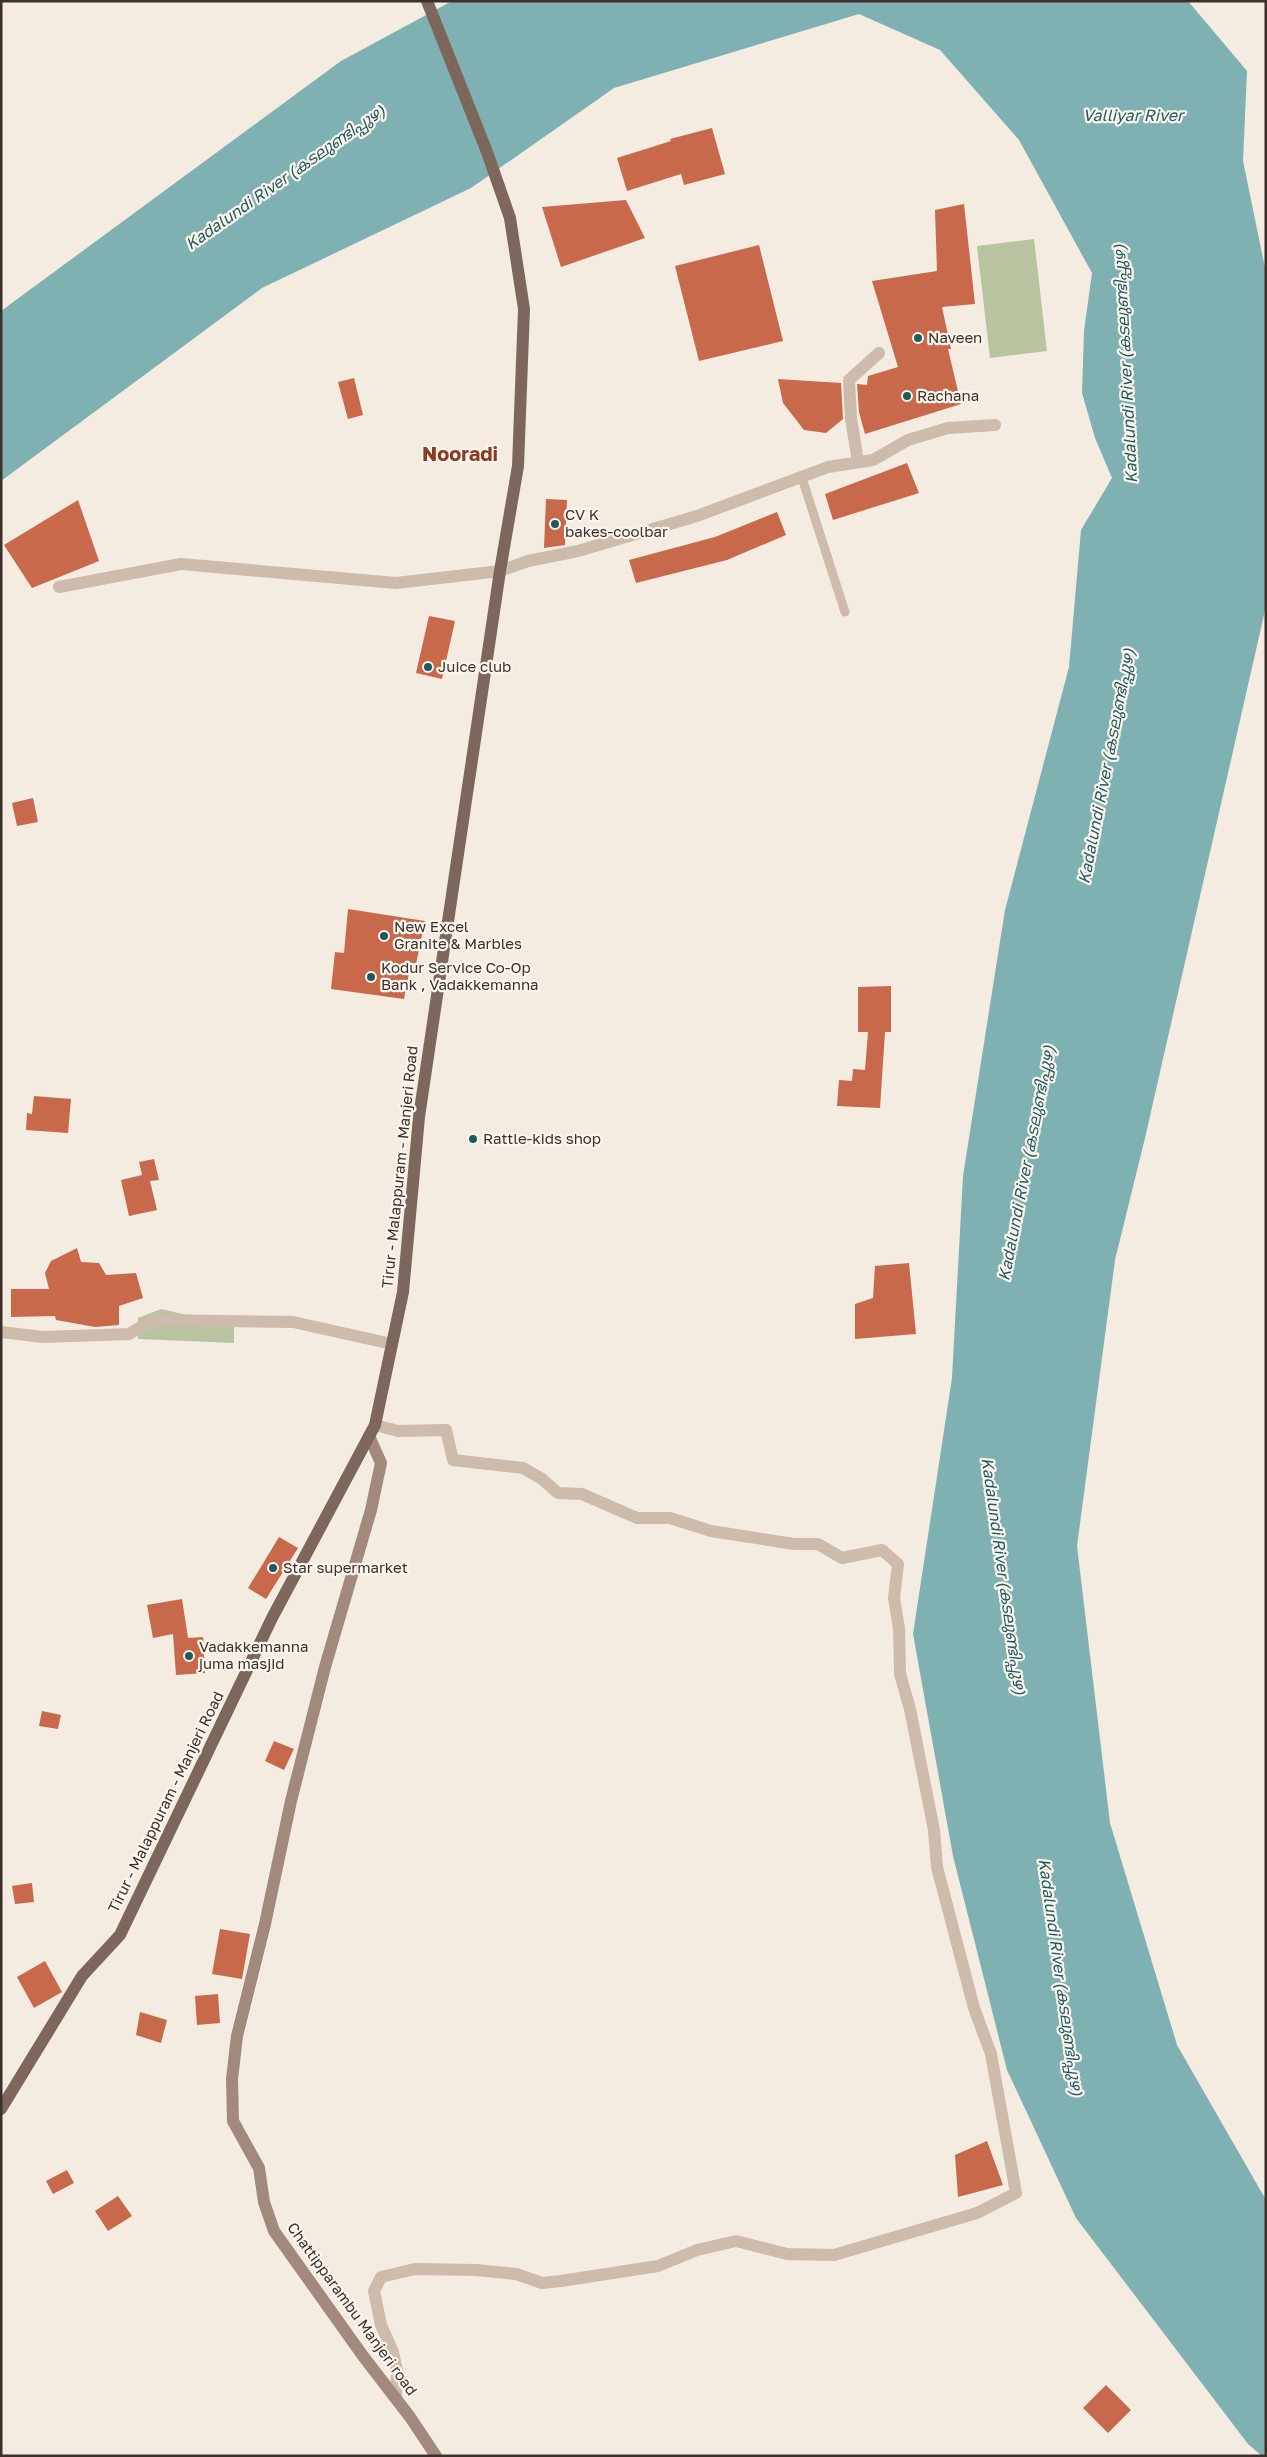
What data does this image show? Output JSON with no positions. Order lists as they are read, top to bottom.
{
  "streets": {
    "main road": ["Tirur - Malappuram - Manjeri Road", "Chattipparambu Manjeri road"]
  },
  "crossings": [
    ["Tirur - Malappuram - Manjeri Road", "Chattipparambu Manjeri road"]
  ],
  "districts": ["Nooradi"],
  "water": ["Valliyar River", "Kadalundi River (കടലുണ്ടിപ്പുഴ)"],
  "places": [
    "Naveen",
    "Rachana",
    "CV K bakes-coolbar",
    "Juice club",
    "New Excel Granite & Marbles",
    "Kodur Service Co-Op Bank , Vadakkemanna",
    "Rattle-kids shop",
    "Star supermarket",
    "Vadakkemanna juma masjid"
  ]
}
